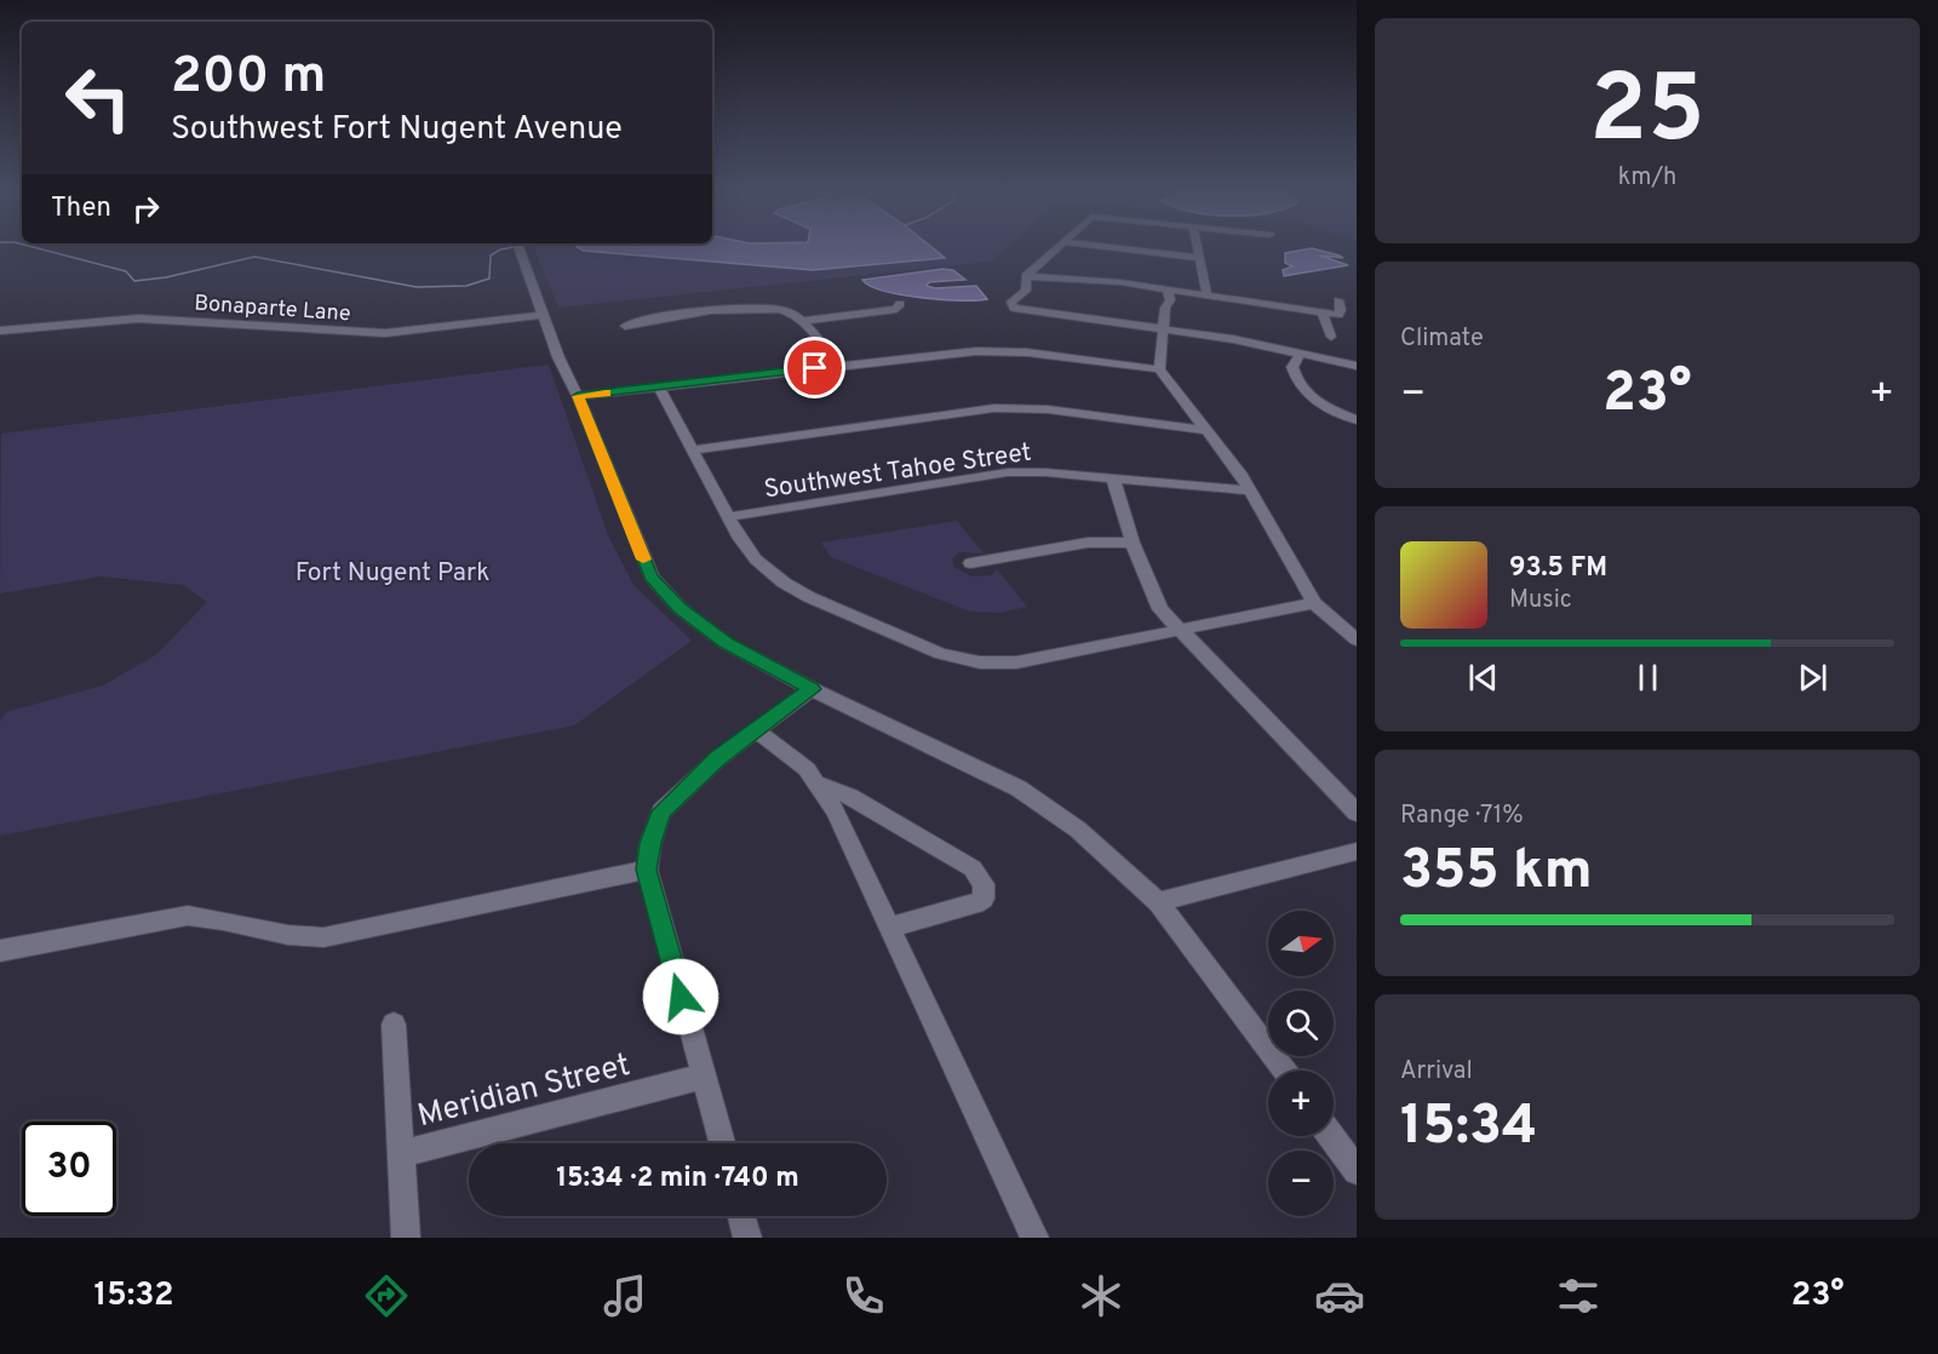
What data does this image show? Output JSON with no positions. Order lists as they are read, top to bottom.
{
  "streets": {
    "street": ["Bonaparte Lane", "Southwest Tahoe Street", "Meridian Street"]
  },
  "parks": ["Fort Nugent Park"],
  "north": "right",
  "page": {
    "tile": [
      ["25", "km/h"],
      "Climate",
      ["Range · 71%", "355 km"],
      ["Arrival", "15:34"]
    ],
    "turn": ["200 m", "Southwest Fort Nugent Avenue"],
    "then": "Then",
    "heat": ["−", "23°", "+"],
    "song": ["93.5 FM", "Music"],
    "map_buttons": ["+", "−"],
    "limit": "30",
    "trip": "15:34 · 2 min · 740 m",
    "tabs": ["15:32", "23°"]
  }
}
